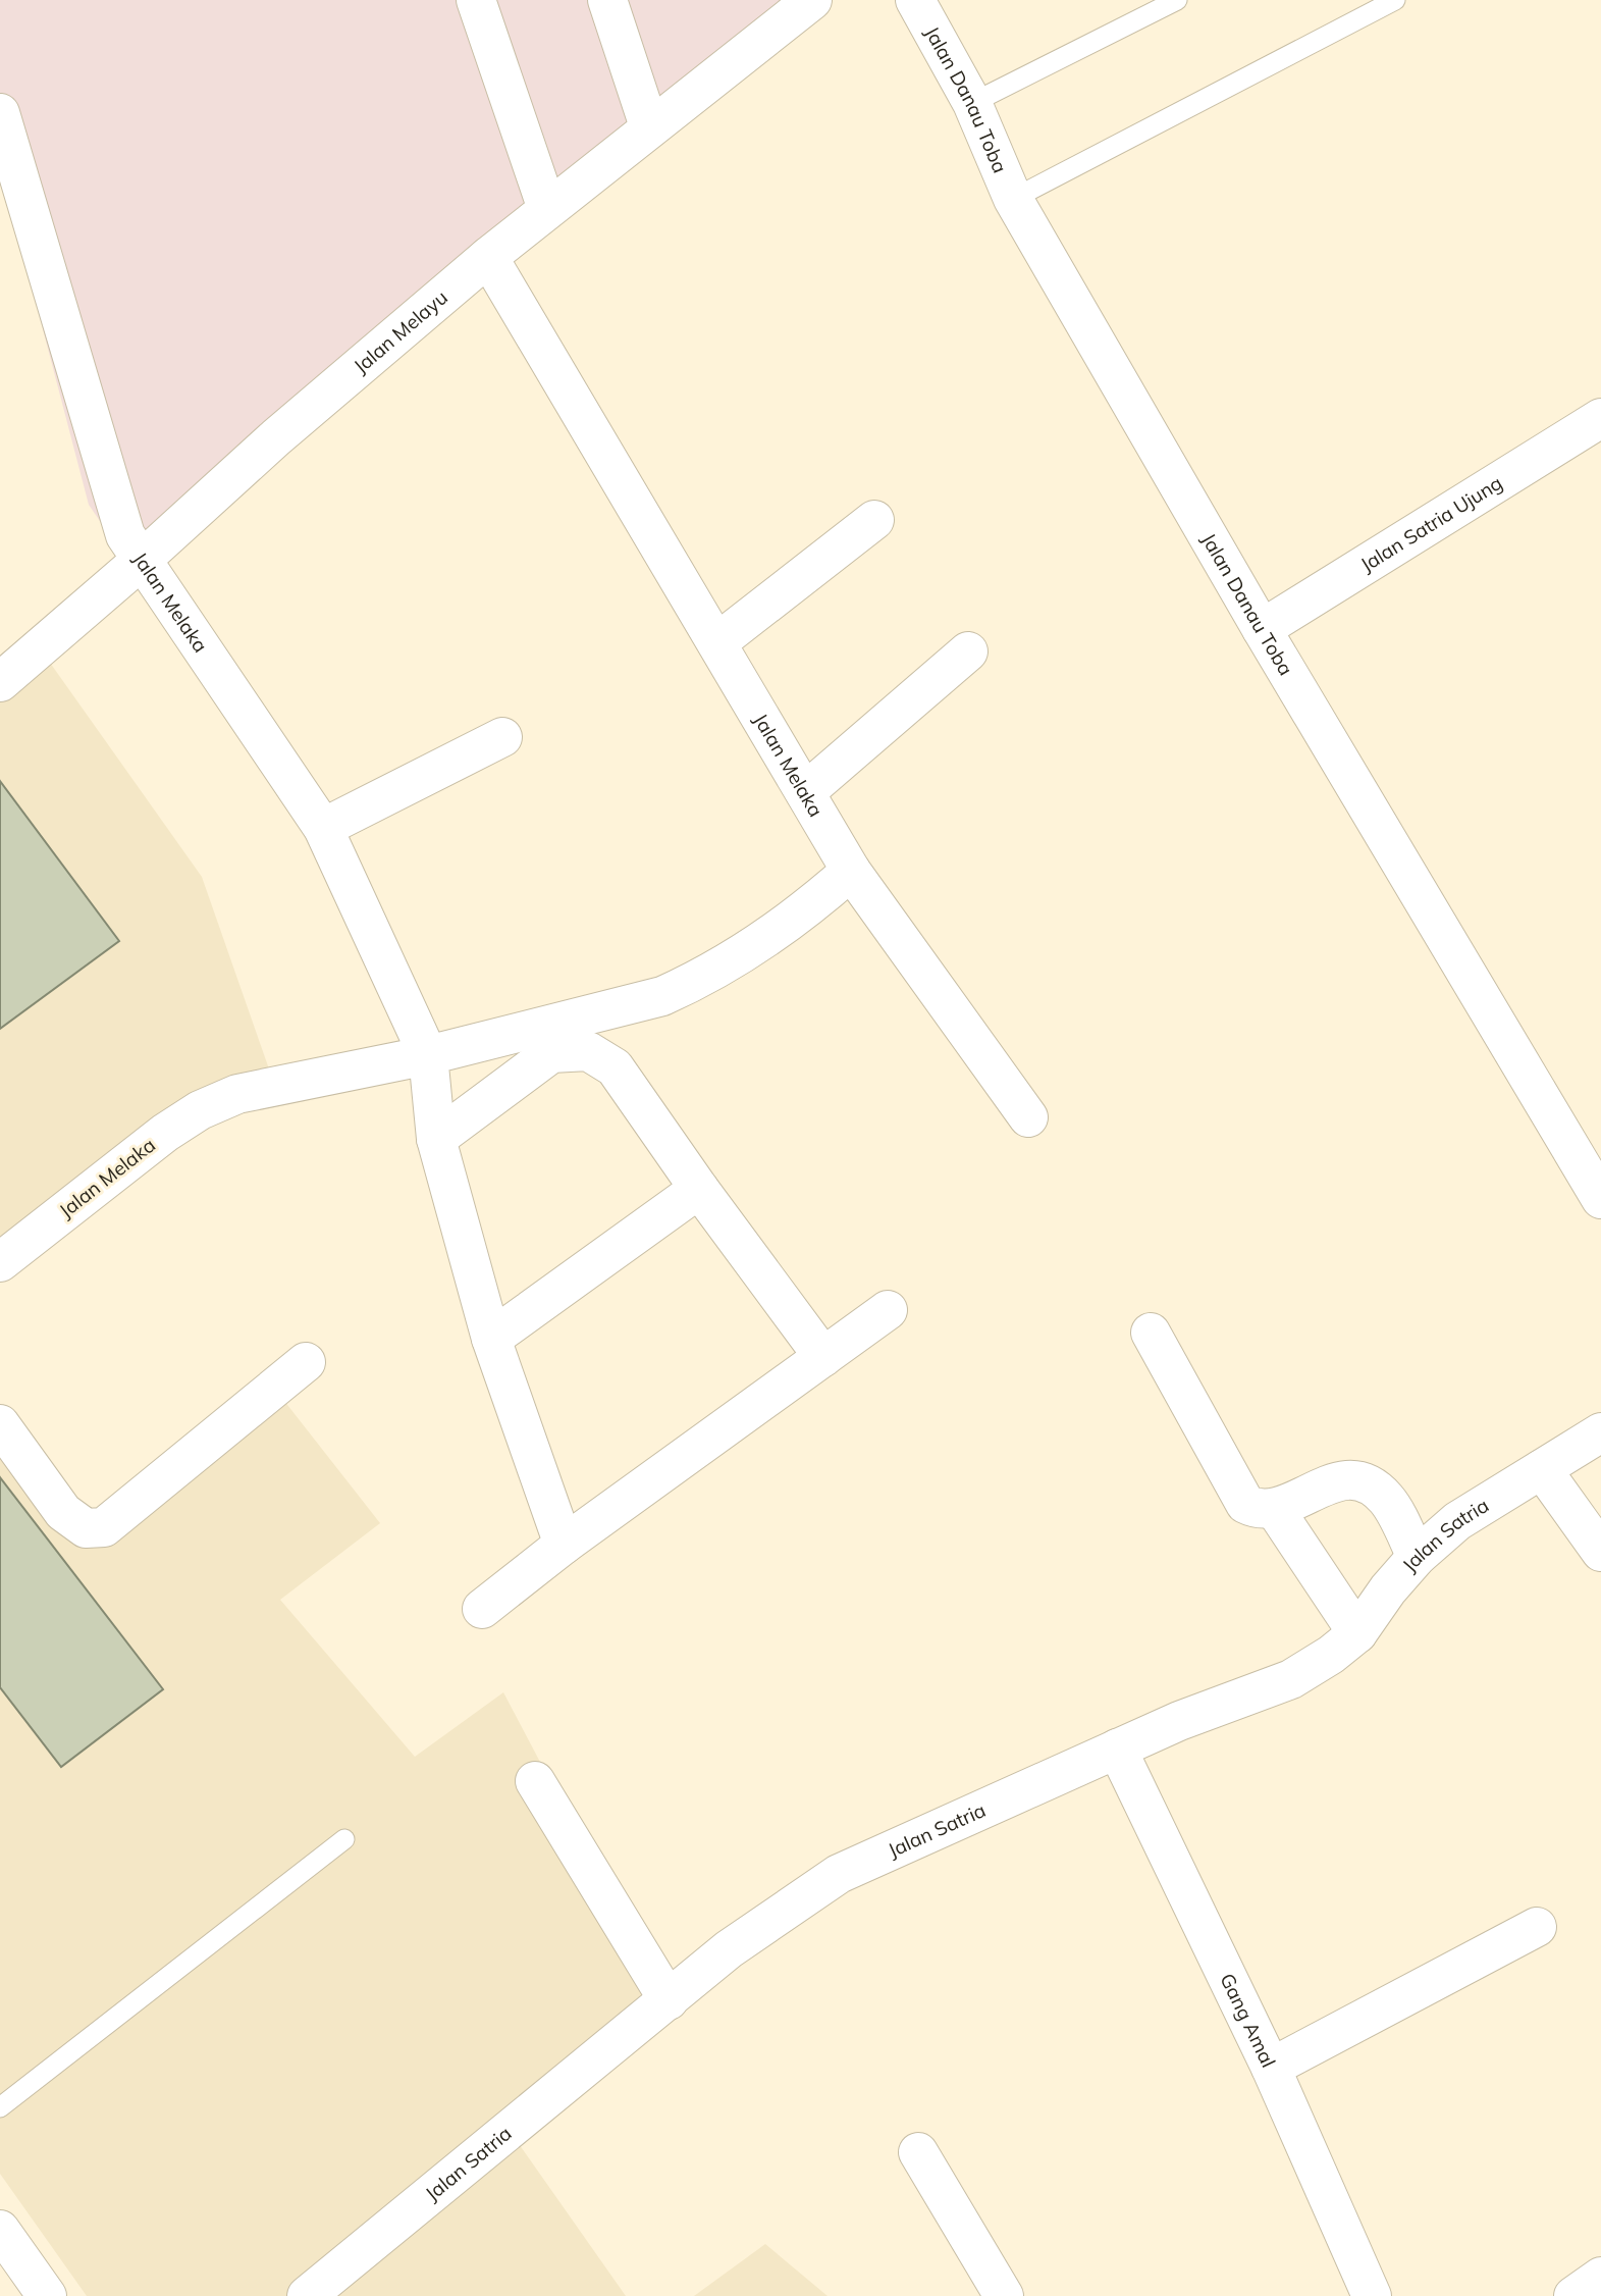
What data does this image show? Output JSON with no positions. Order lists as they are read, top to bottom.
{
  "streets": {
    "street": [
      "Jalan Danau Toba",
      "Jalan Melayu",
      "Jalan Satria Ujung",
      "Jalan Melaka",
      "Jalan Satria",
      "Gang Amal"
    ]
  },
  "crossings": [
    ["Jalan Danau Toba", "Jalan Satria Ujung"],
    ["Jalan Melayu", "Jalan Melaka"],
    ["Jalan Satria", "Gang Amal"]
  ]
}
